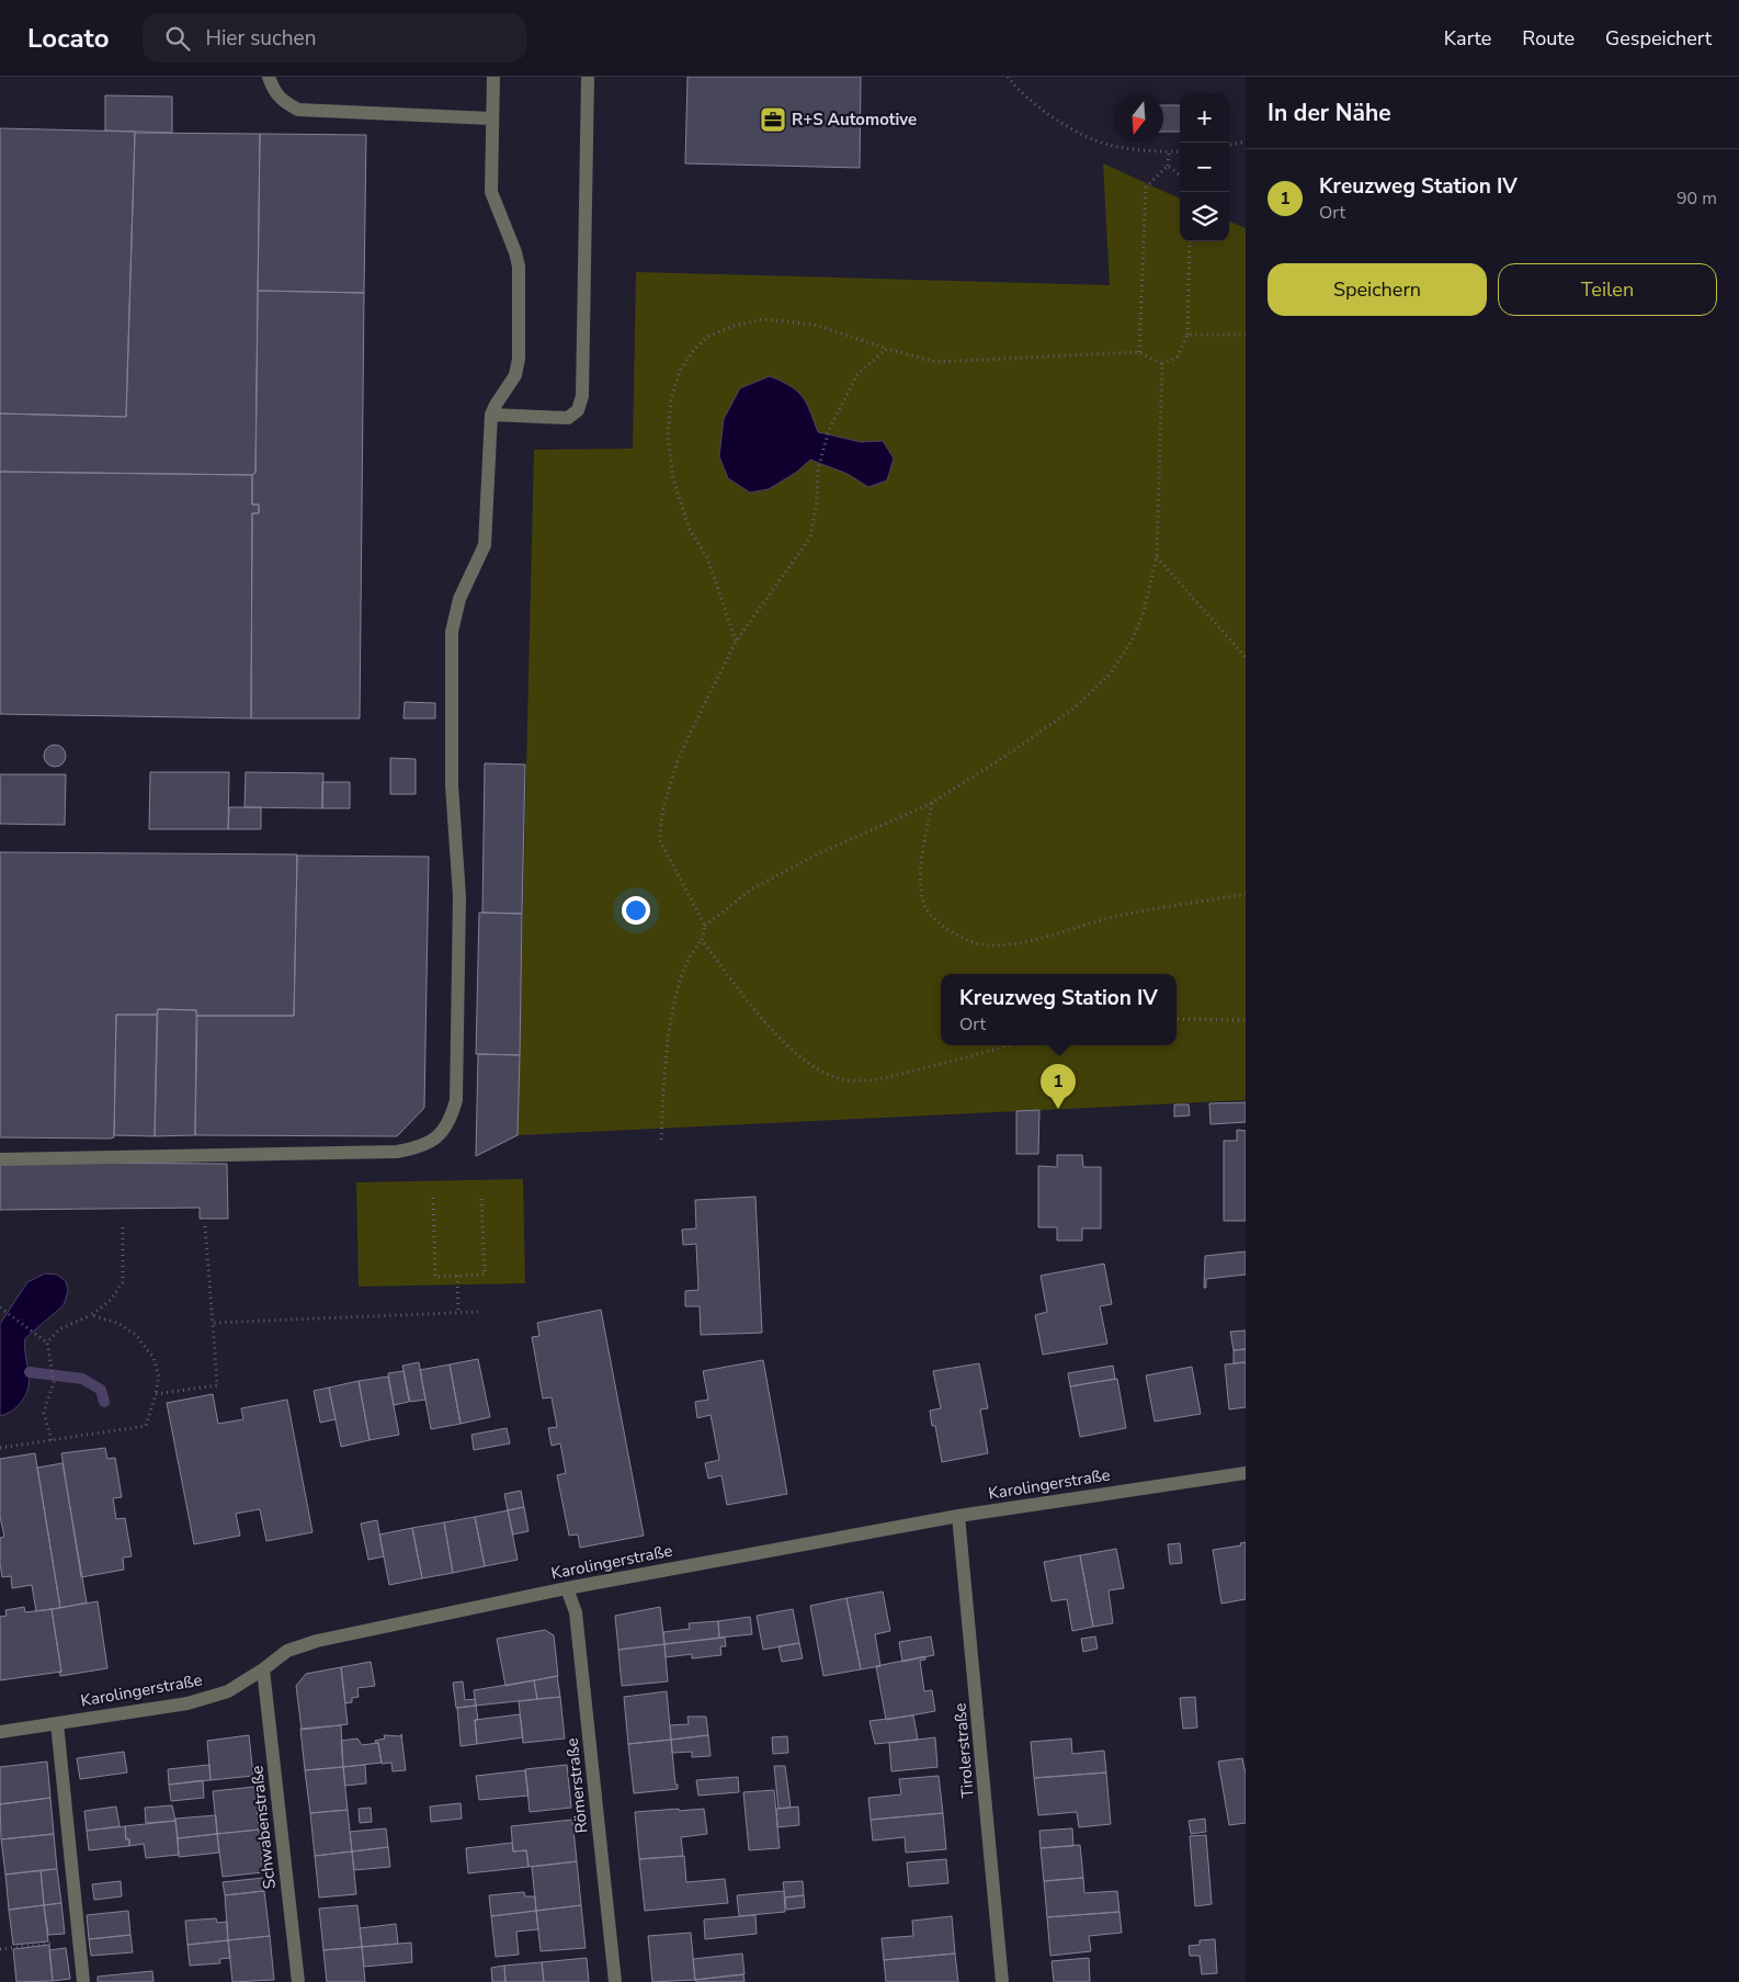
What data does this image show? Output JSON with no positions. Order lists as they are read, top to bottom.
{
  "streets": {
    "street": [
      "Karolingerstraße",
      "Tirolerstraße",
      "Römerstraße",
      "Schwabenstraße"
    ]
  },
  "crossings": [
    ["Karolingerstraße", "Tirolerstraße"],
    ["Karolingerstraße", "Römerstraße"],
    ["Karolingerstraße", "Schwabenstraße"]
  ],
  "places": {
    "office": ["R+S Automotive"]
  },
  "north": "bottom",
  "page": {
    "header": "Locato",
    "search": "Hier suchen",
    "nav": ["Karte", "Route", "Gespeichert"],
    "heading": "In der Nähe",
    "map_buttons": ["+", "−"],
    "list": [
      {
        "mark": "1",
        "name": "Kreuzweg Station IV",
        "note": "Ort",
        "value": "90 m"
      }
    ],
    "buttons": ["Speichern", "Teilen"],
    "popup": ["Kreuzweg Station IV", "Ort"],
    "pins": "1"
  }
}
